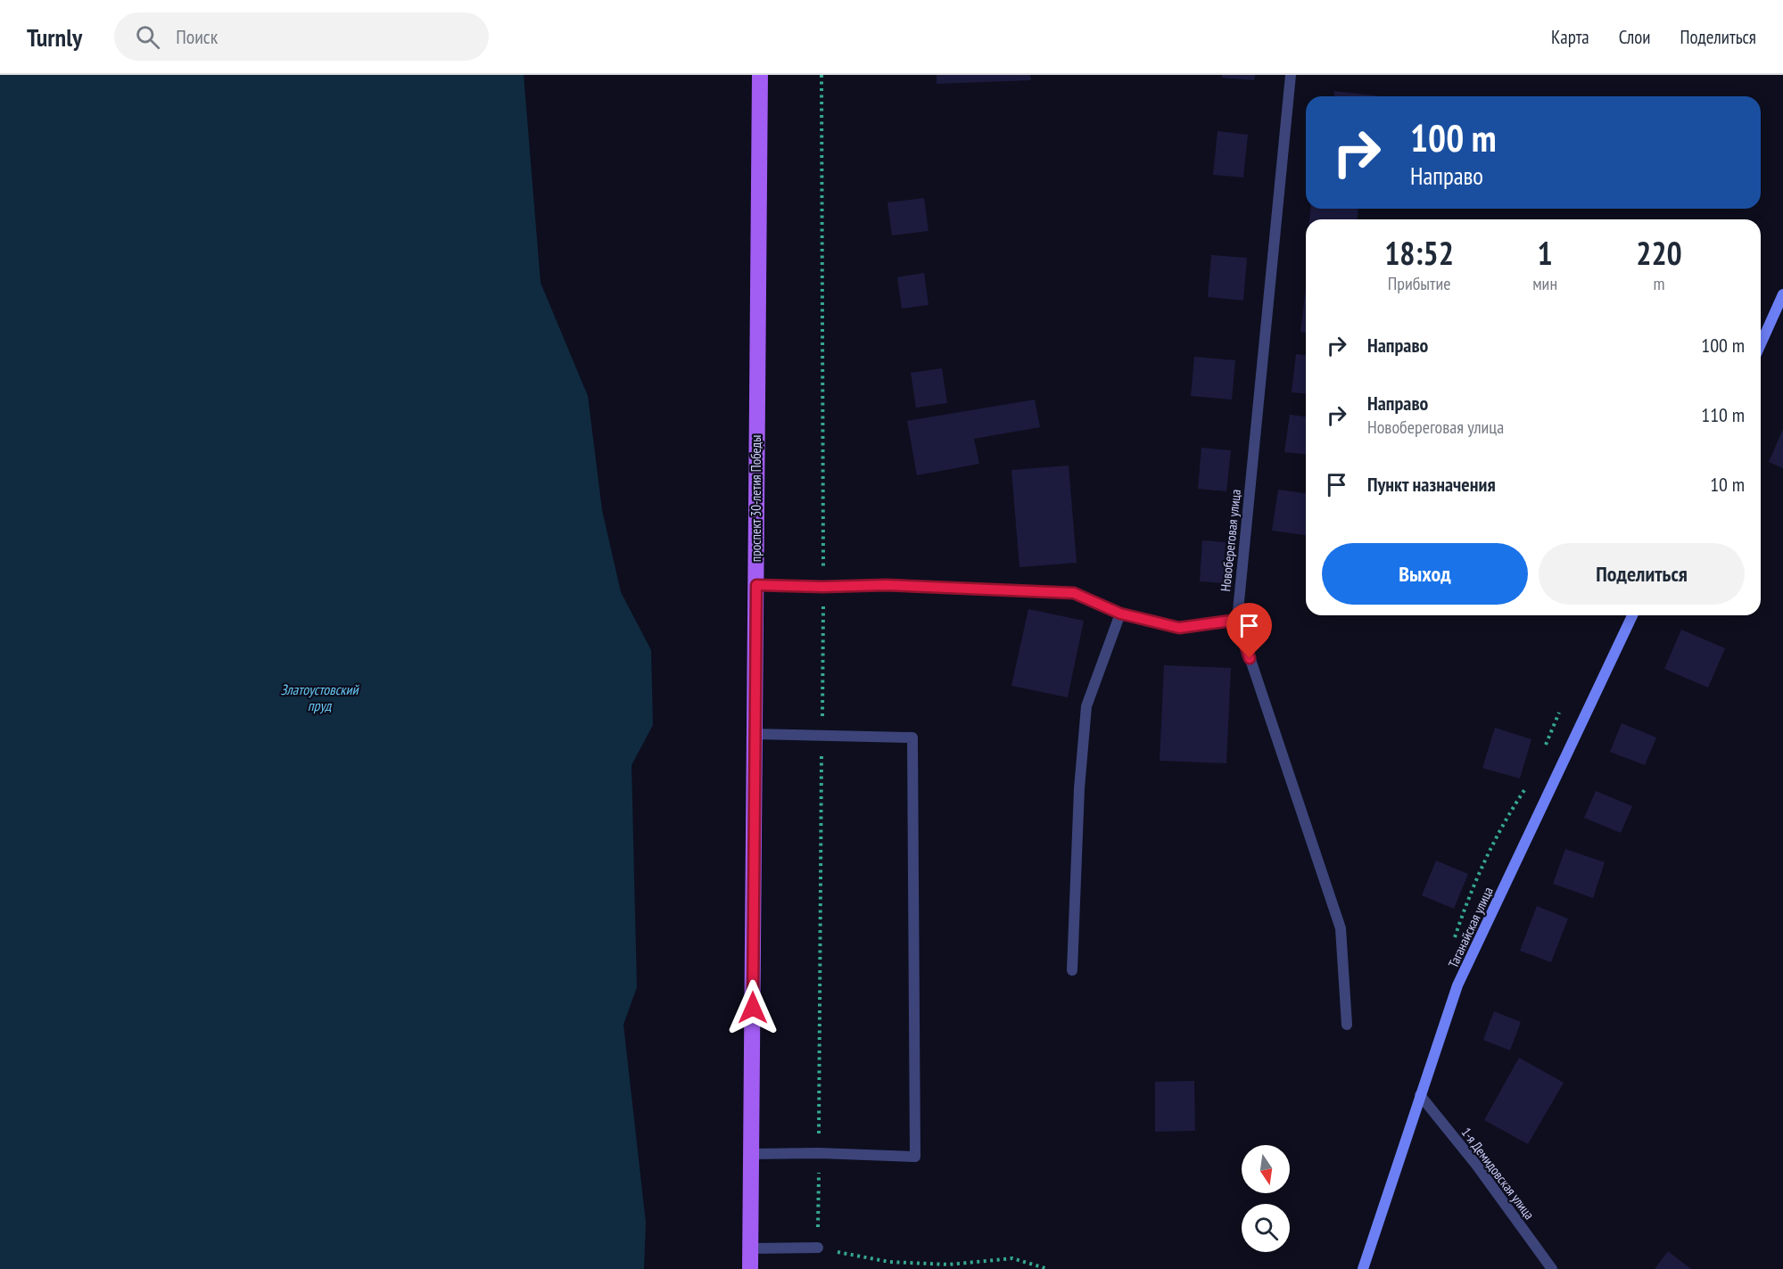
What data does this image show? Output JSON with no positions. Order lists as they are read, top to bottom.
{
  "streets": {
    "main road": ["проспект 30-летия Победы", "Таганайская улица"],
    "street": ["Новобереговая улица", "1-я Демидовская улица"]
  },
  "crossings": [
    ["Таганайская улица", "1-я Демидовская улица"]
  ],
  "water": ["Златоустовский пруд"],
  "north": "bottom",
  "page": {
    "header": "Turnly",
    "search": "Поиск",
    "nav": ["Карта", "Слои", "Поделиться"],
    "turn": ["100 m", "Направо"],
    "eta": [
      "18:52",
      "Прибытие",
      "1",
      "мин",
      "220",
      "m"
    ],
    "list": [
      {
        "name": "Направо",
        "value": "100 m"
      },
      {
        "name": "Направо",
        "note": "Новобереговая улица",
        "value": "110 m"
      },
      {
        "name": "Пункт назначения",
        "value": "10 m"
      }
    ],
    "buttons": ["Выход", "Поделиться"]
  }
}
